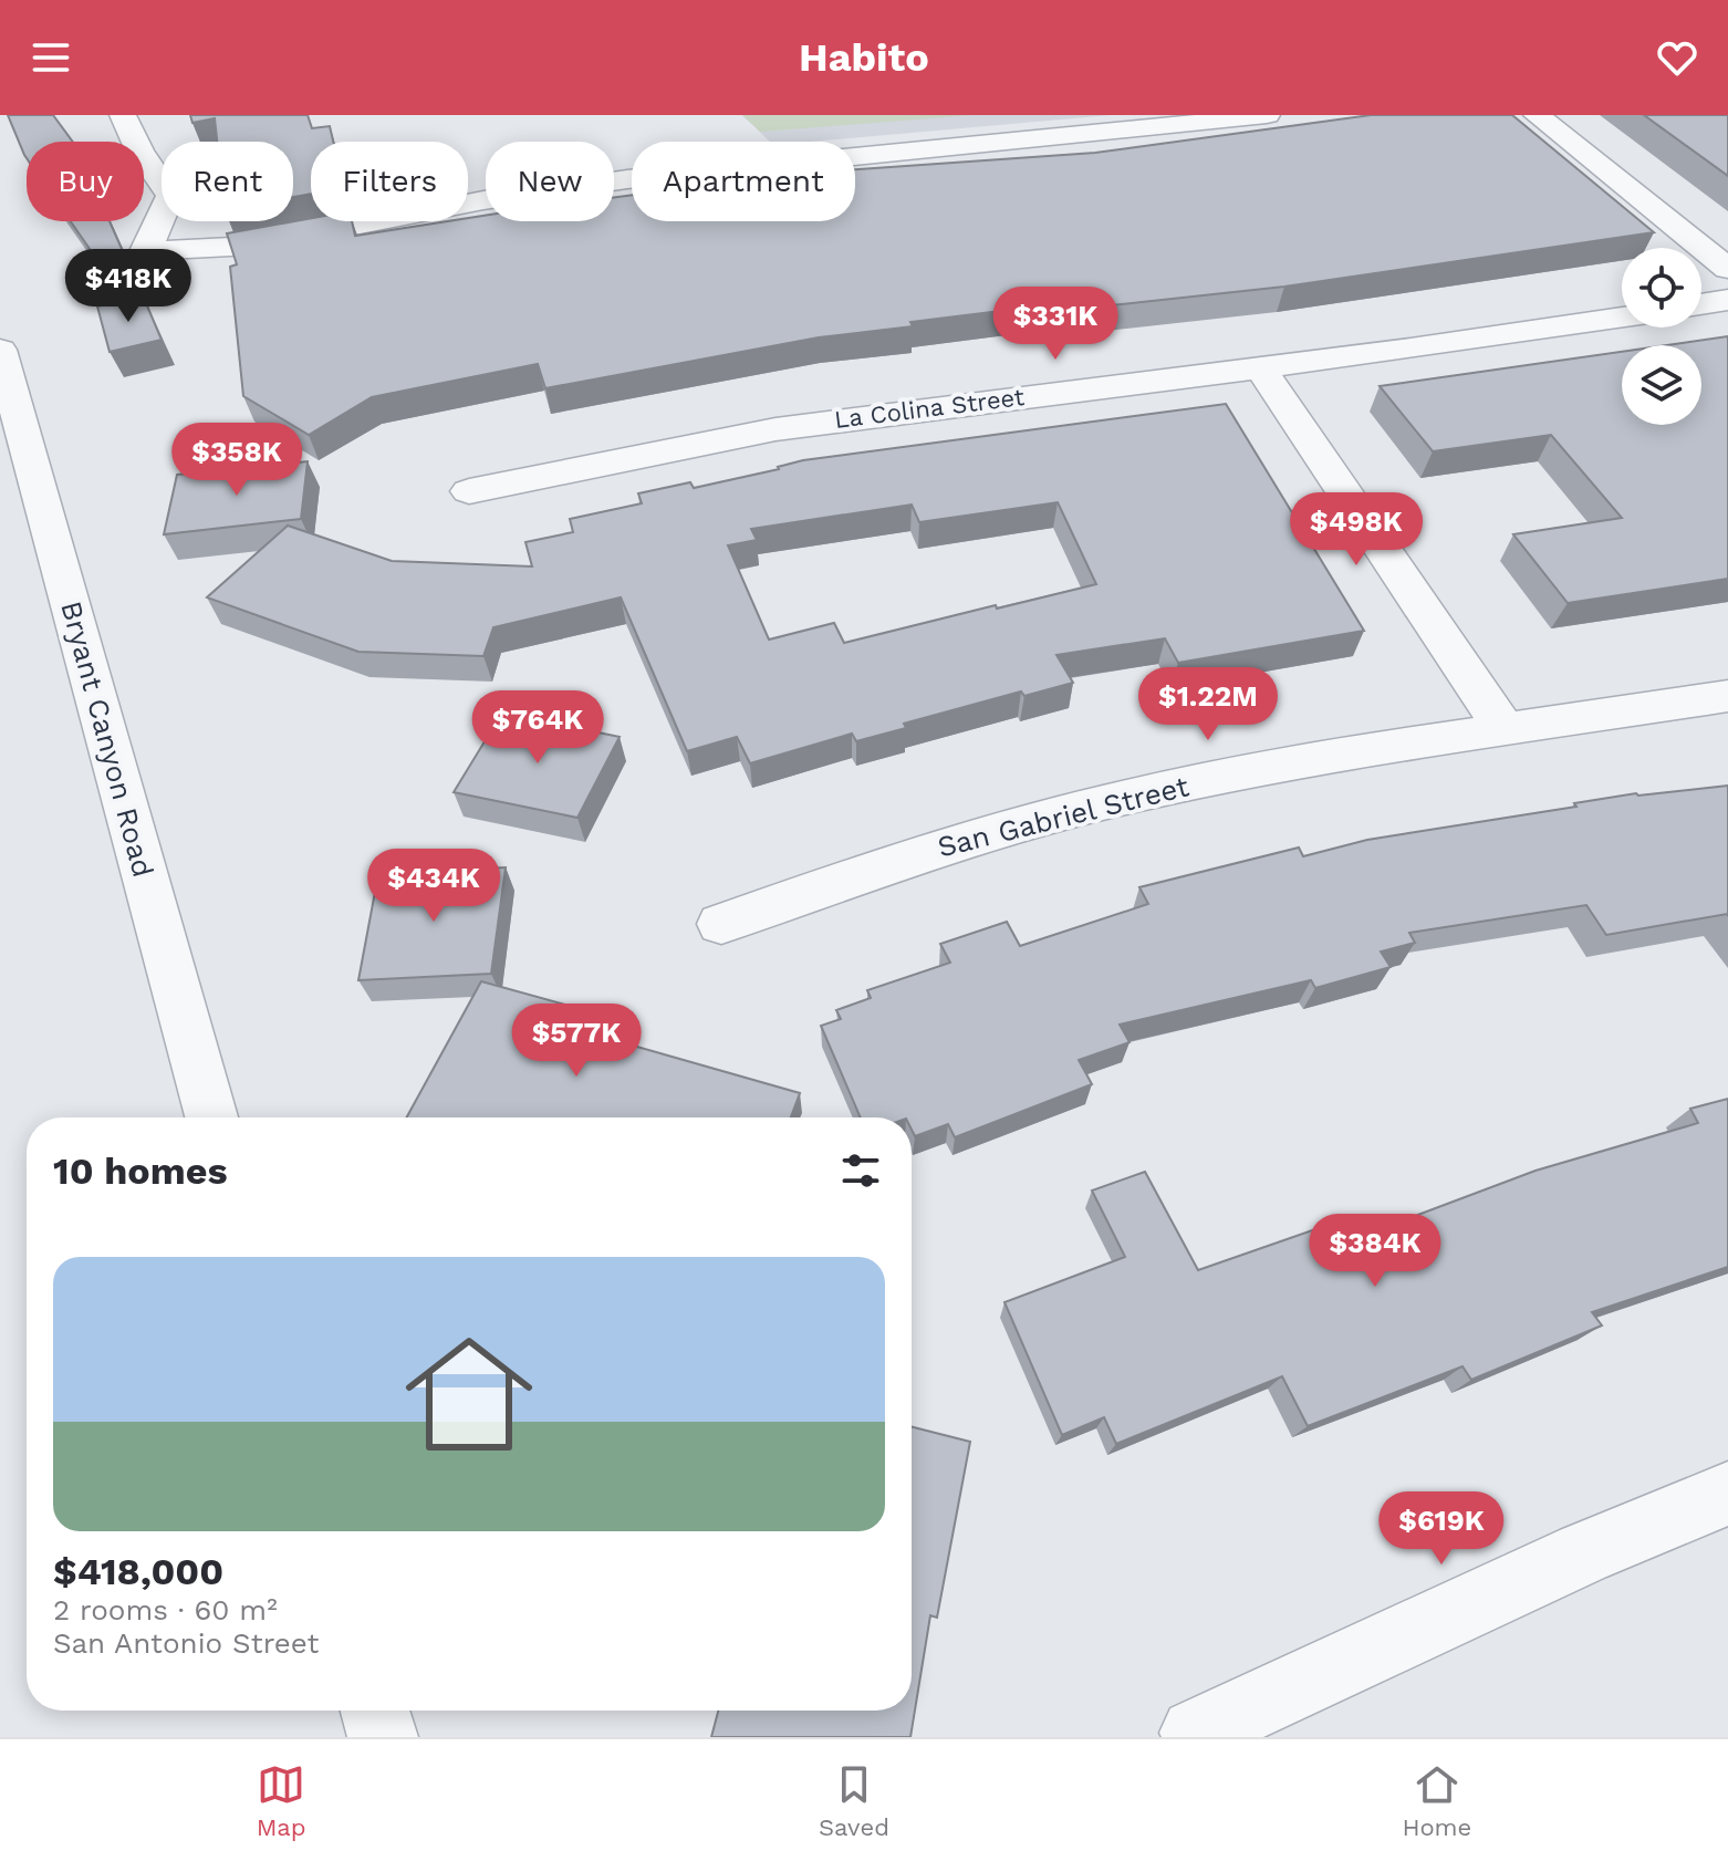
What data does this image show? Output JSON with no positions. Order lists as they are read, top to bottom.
{
  "streets": {
    "street": ["La Colina Street", "Bryant Canyon Road", "San Gabriel Street"]
  },
  "page": {
    "header": "Habito",
    "chip": [
      "Buy",
      "Rent",
      "Filters",
      "New",
      "Apartment"
    ],
    "price": [
      "$418K",
      "$331K",
      "$358K",
      "$498K",
      "$1.22M",
      "$764K",
      "$434K",
      "$577K",
      "$384K",
      "$619K"
    ],
    "heading": "10 homes",
    "list": [
      {
        "name": "$418,000",
        "note": "2 rooms · 60 m² · San Antonio Street"
      }
    ],
    "tabs": ["Map", "Saved", "Home"]
  }
}
